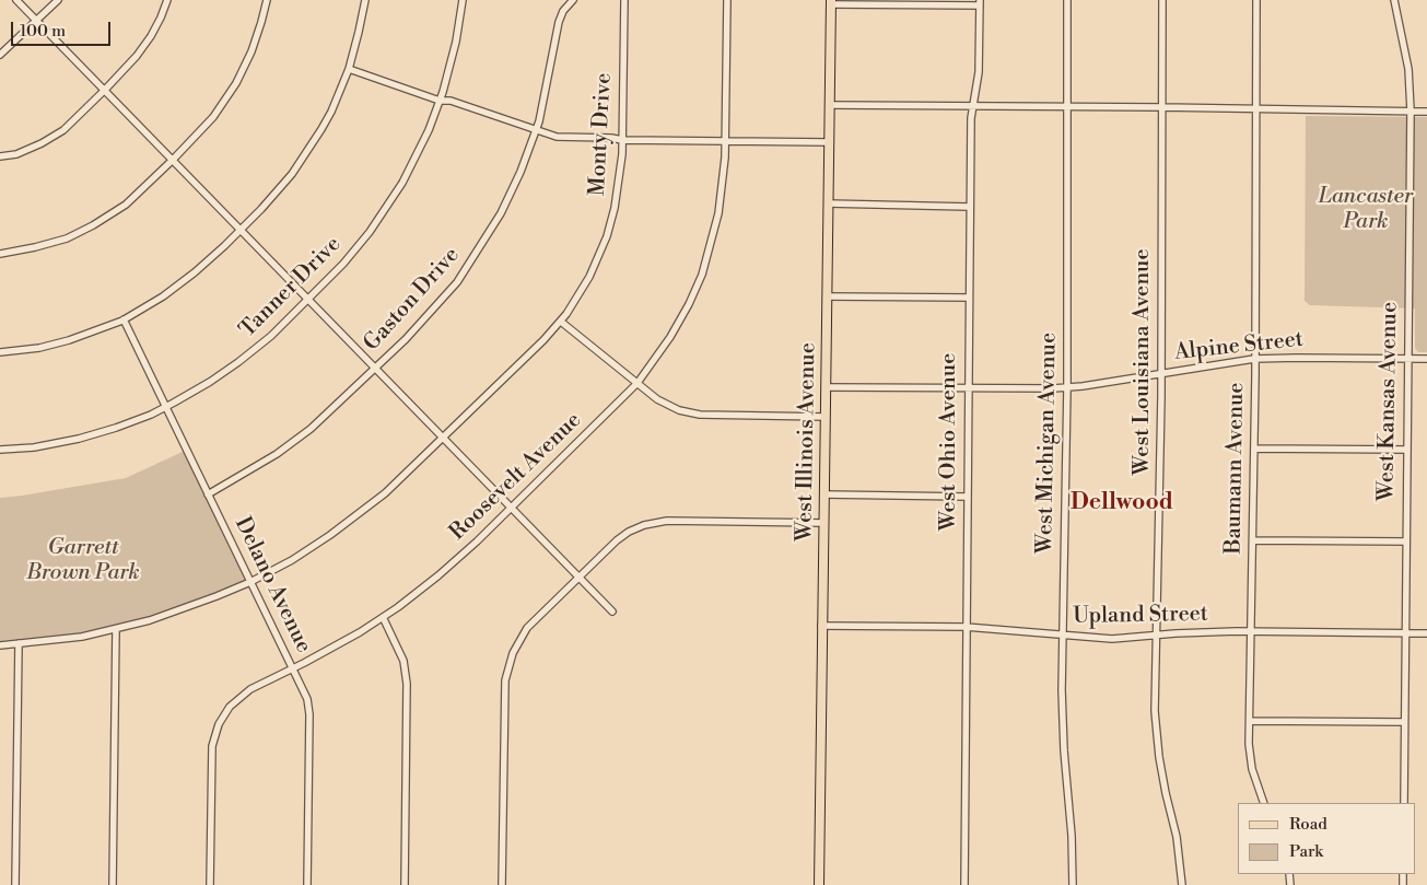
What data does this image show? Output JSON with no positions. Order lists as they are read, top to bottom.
{
  "streets": {
    "main road": ["West Illinois Avenue"],
    "street": [
      "Monty Drive",
      "Tanner Drive",
      "Gaston Drive",
      "Alpine Street",
      "West Louisiana Avenue",
      "West Kansas Avenue",
      "West Ohio Avenue",
      "West Michigan Avenue",
      "Baumann Avenue",
      "Roosevelt Avenue",
      "Delano Avenue",
      "Upland Street"
    ]
  },
  "crossings": [
    ["Monty Drive", "Delano Avenue"],
    ["Tanner Drive", "Delano Avenue"],
    ["Gaston Drive", "Delano Avenue"],
    ["Alpine Street", "West Louisiana Avenue"],
    ["Alpine Street", "West Kansas Avenue"],
    ["Alpine Street", "West Illinois Avenue"],
    ["Alpine Street", "West Ohio Avenue"],
    ["Alpine Street", "West Michigan Avenue"],
    ["Alpine Street", "Baumann Avenue"],
    ["West Louisiana Avenue", "Upland Street"],
    ["West Kansas Avenue", "Upland Street"],
    ["West Illinois Avenue", "Upland Street"],
    ["West Ohio Avenue", "Upland Street"],
    ["West Michigan Avenue", "Upland Street"],
    ["Baumann Avenue", "Upland Street"],
    ["Roosevelt Avenue", "Delano Avenue"]
  ],
  "districts": ["Dellwood"],
  "parks": ["Lancaster Park", "Garrett Brown Park"],
  "legend": ["Road", "Park"],
  "scale_bar": "100 m"
}
